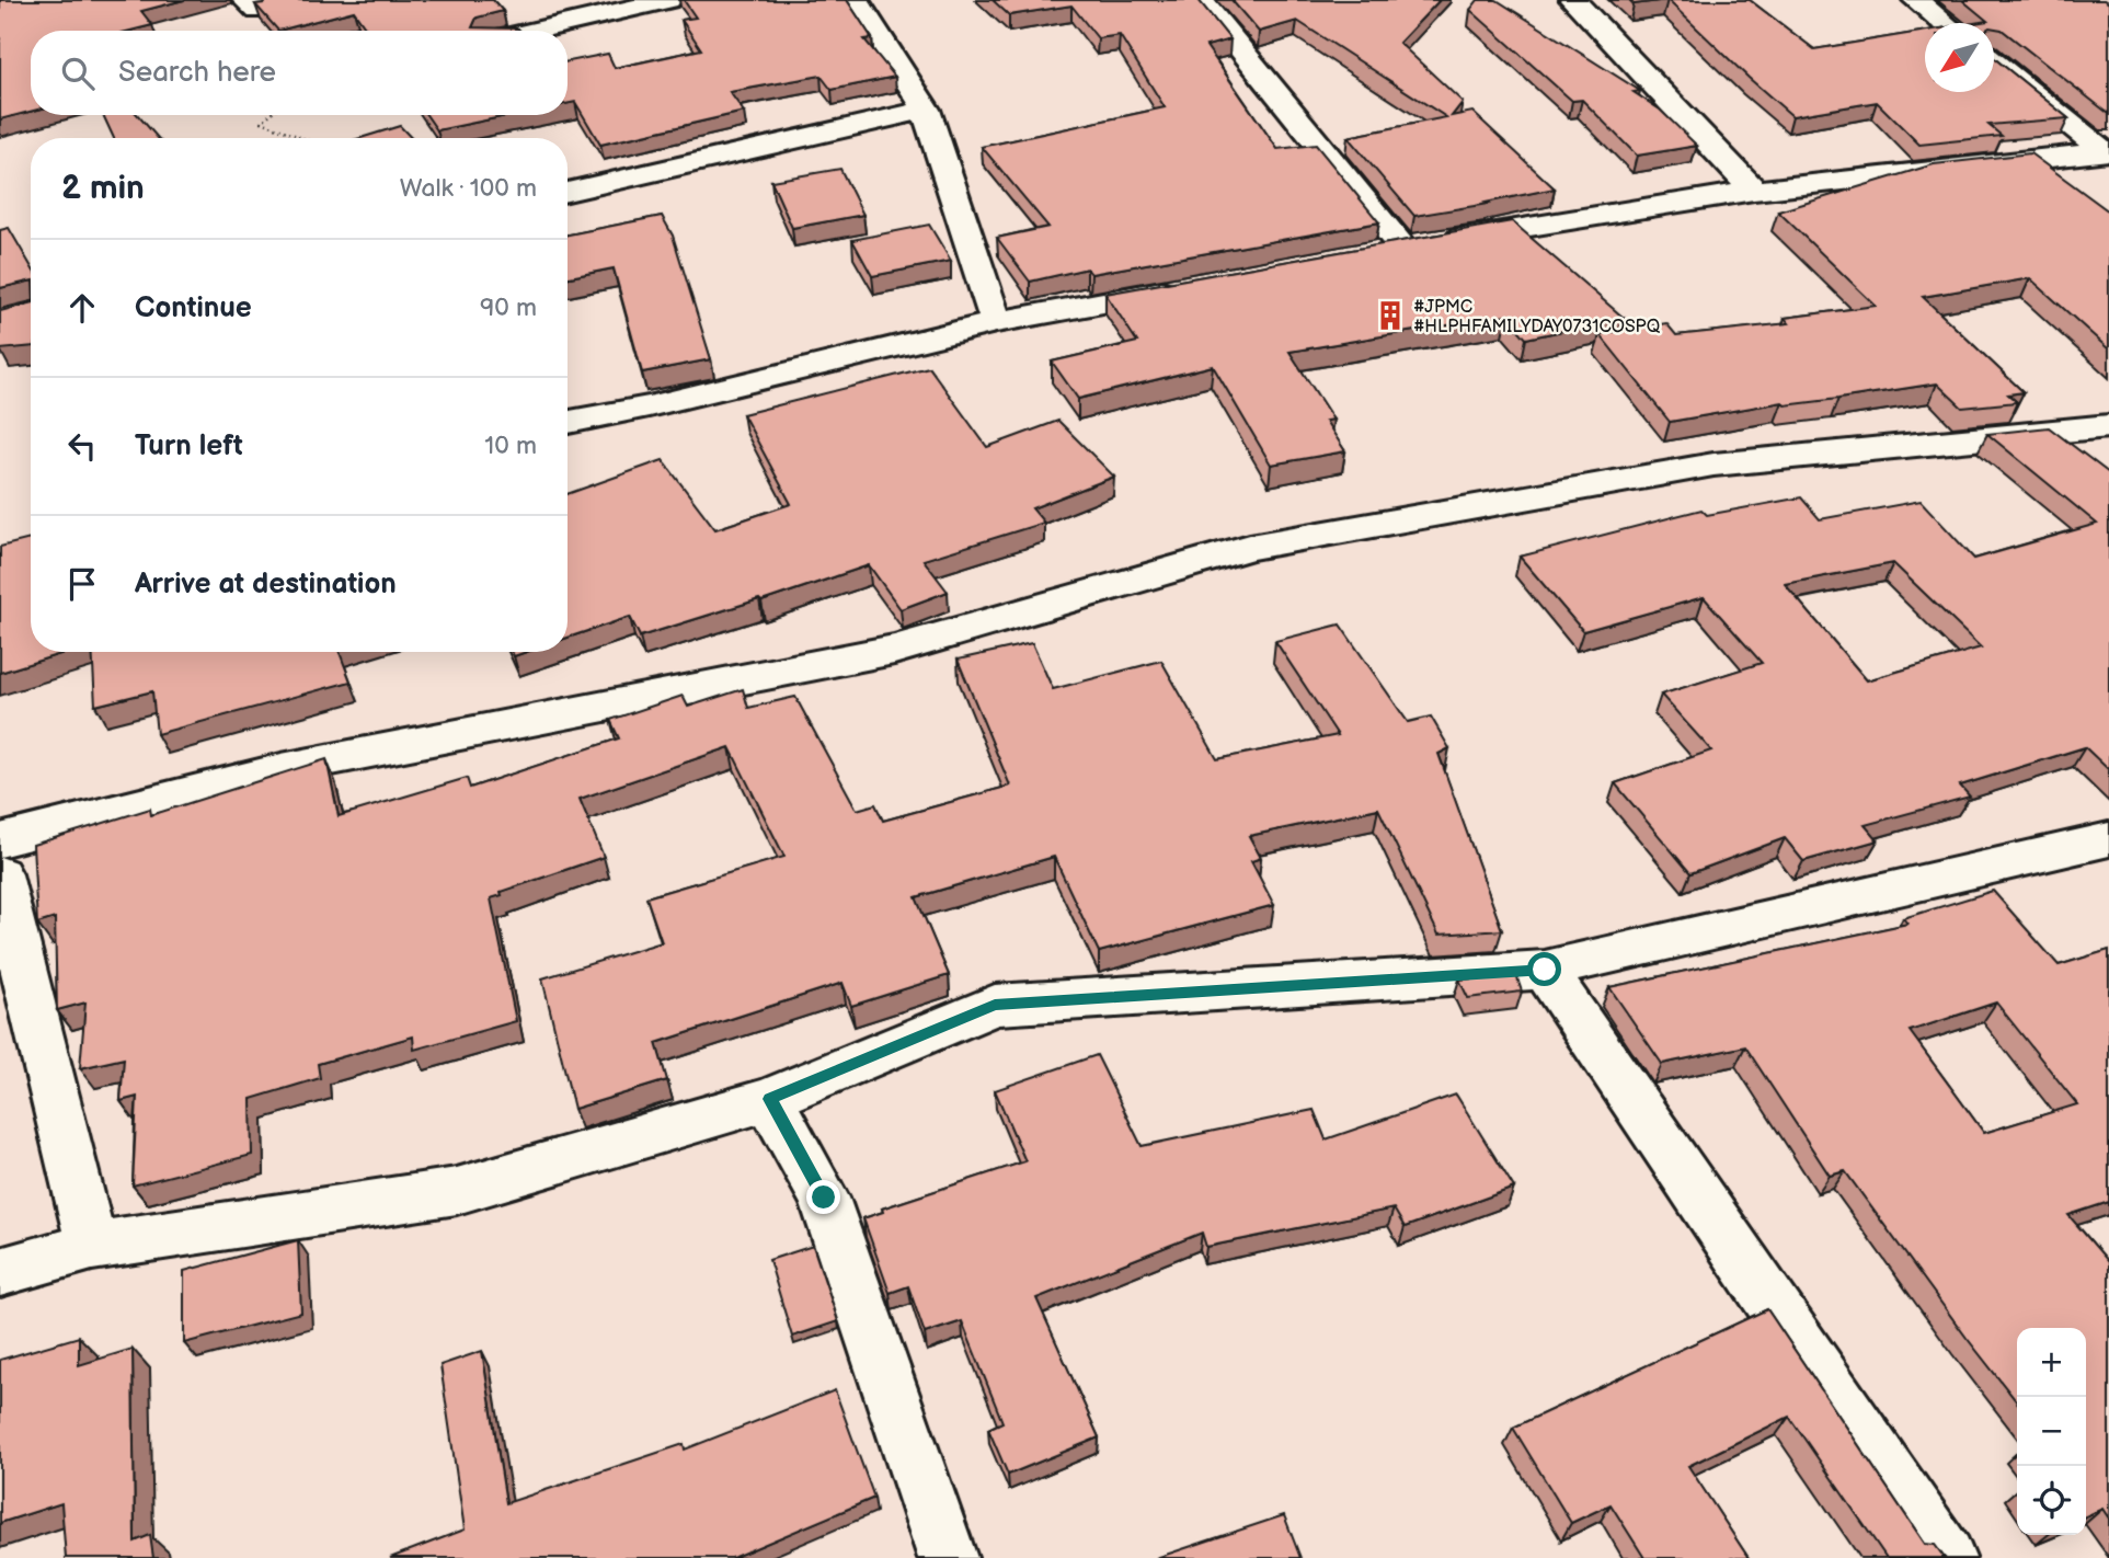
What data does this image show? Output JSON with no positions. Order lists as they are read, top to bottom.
{
  "places": {
    "building": ["#JPMC #HLPHFAMILYDAY0731COSPQ"]
  },
  "north": "bottom left",
  "page": {
    "search": "Search here",
    "heading": ["2 min", "Walk · 100 m"],
    "list": [
      ["Continue", "90 m"],
      ["Turn left", "10 m"],
      "Arrive at destination"
    ],
    "map_buttons": ["+", "−"]
  }
}
